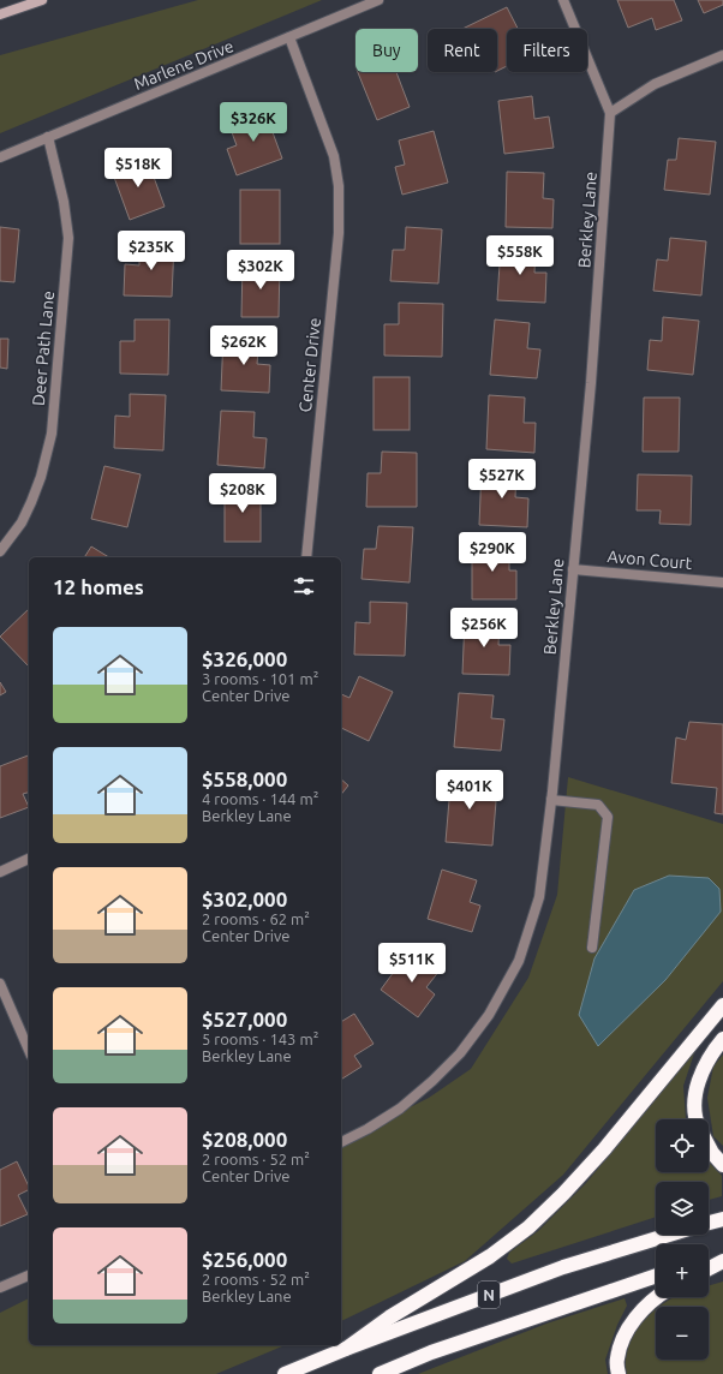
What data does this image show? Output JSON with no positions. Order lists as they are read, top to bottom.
{
  "streets": {
    "highway": ["N"],
    "street": [
      "Marlene Drive",
      "Berkley Lane",
      "Deer Path Lane",
      "Center Drive",
      "Avon Court"
    ]
  },
  "crossings": [
    ["Marlene Drive", "Deer Path Lane"],
    ["Marlene Drive", "Center Drive"],
    ["Berkley Lane", "Avon Court"]
  ],
  "page": {
    "chip": ["Buy", "Rent", "Filters"],
    "price": [
      "$326K",
      "$518K",
      "$235K",
      "$558K",
      "$302K",
      "$262K",
      "$527K",
      "$208K",
      "$290K",
      "$256K",
      "$401K",
      "$511K"
    ],
    "heading": "12 homes",
    "list": [
      {
        "name": "$326,000",
        "note": "3 rooms · 101 m² · Center Drive"
      },
      {
        "name": "$558,000",
        "note": "4 rooms · 144 m² · Berkley Lane"
      },
      {
        "name": "$302,000",
        "note": "2 rooms · 62 m² · Center Drive"
      },
      {
        "name": "$527,000",
        "note": "5 rooms · 143 m² · Berkley Lane"
      },
      {
        "name": "$208,000",
        "note": "2 rooms · 52 m² · Center Drive"
      },
      {
        "name": "$256,000",
        "note": "2 rooms · 52 m² · Berkley Lane"
      }
    ],
    "map_buttons": ["+", "−"]
  }
}
